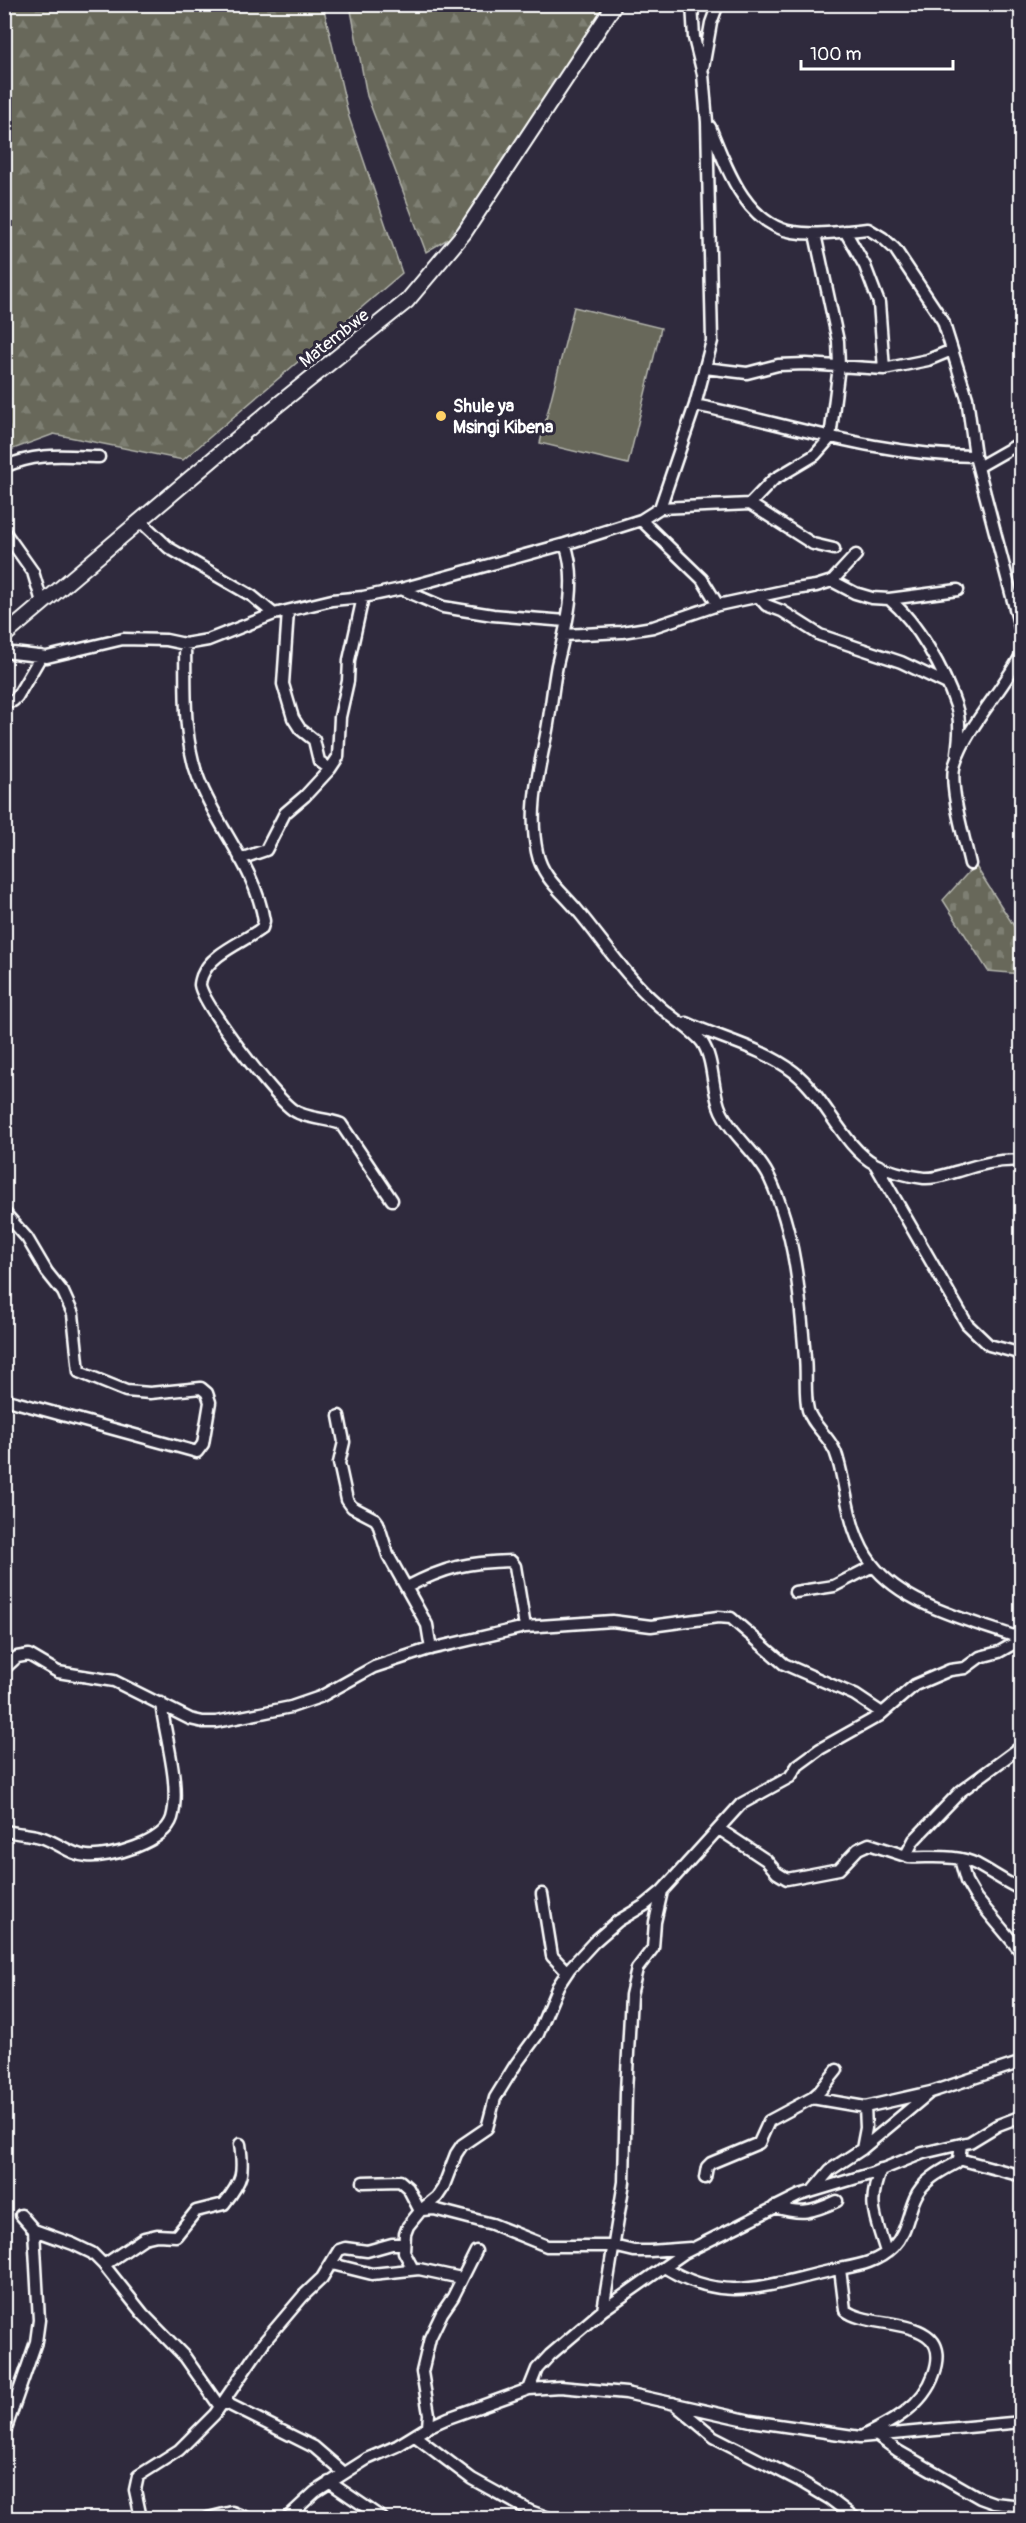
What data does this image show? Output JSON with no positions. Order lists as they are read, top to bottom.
{
  "streets": {
    "main road": ["Matembwe"]
  },
  "places": ["Shule ya Msingi Kibena"],
  "scale_bar": "100 m"
}
